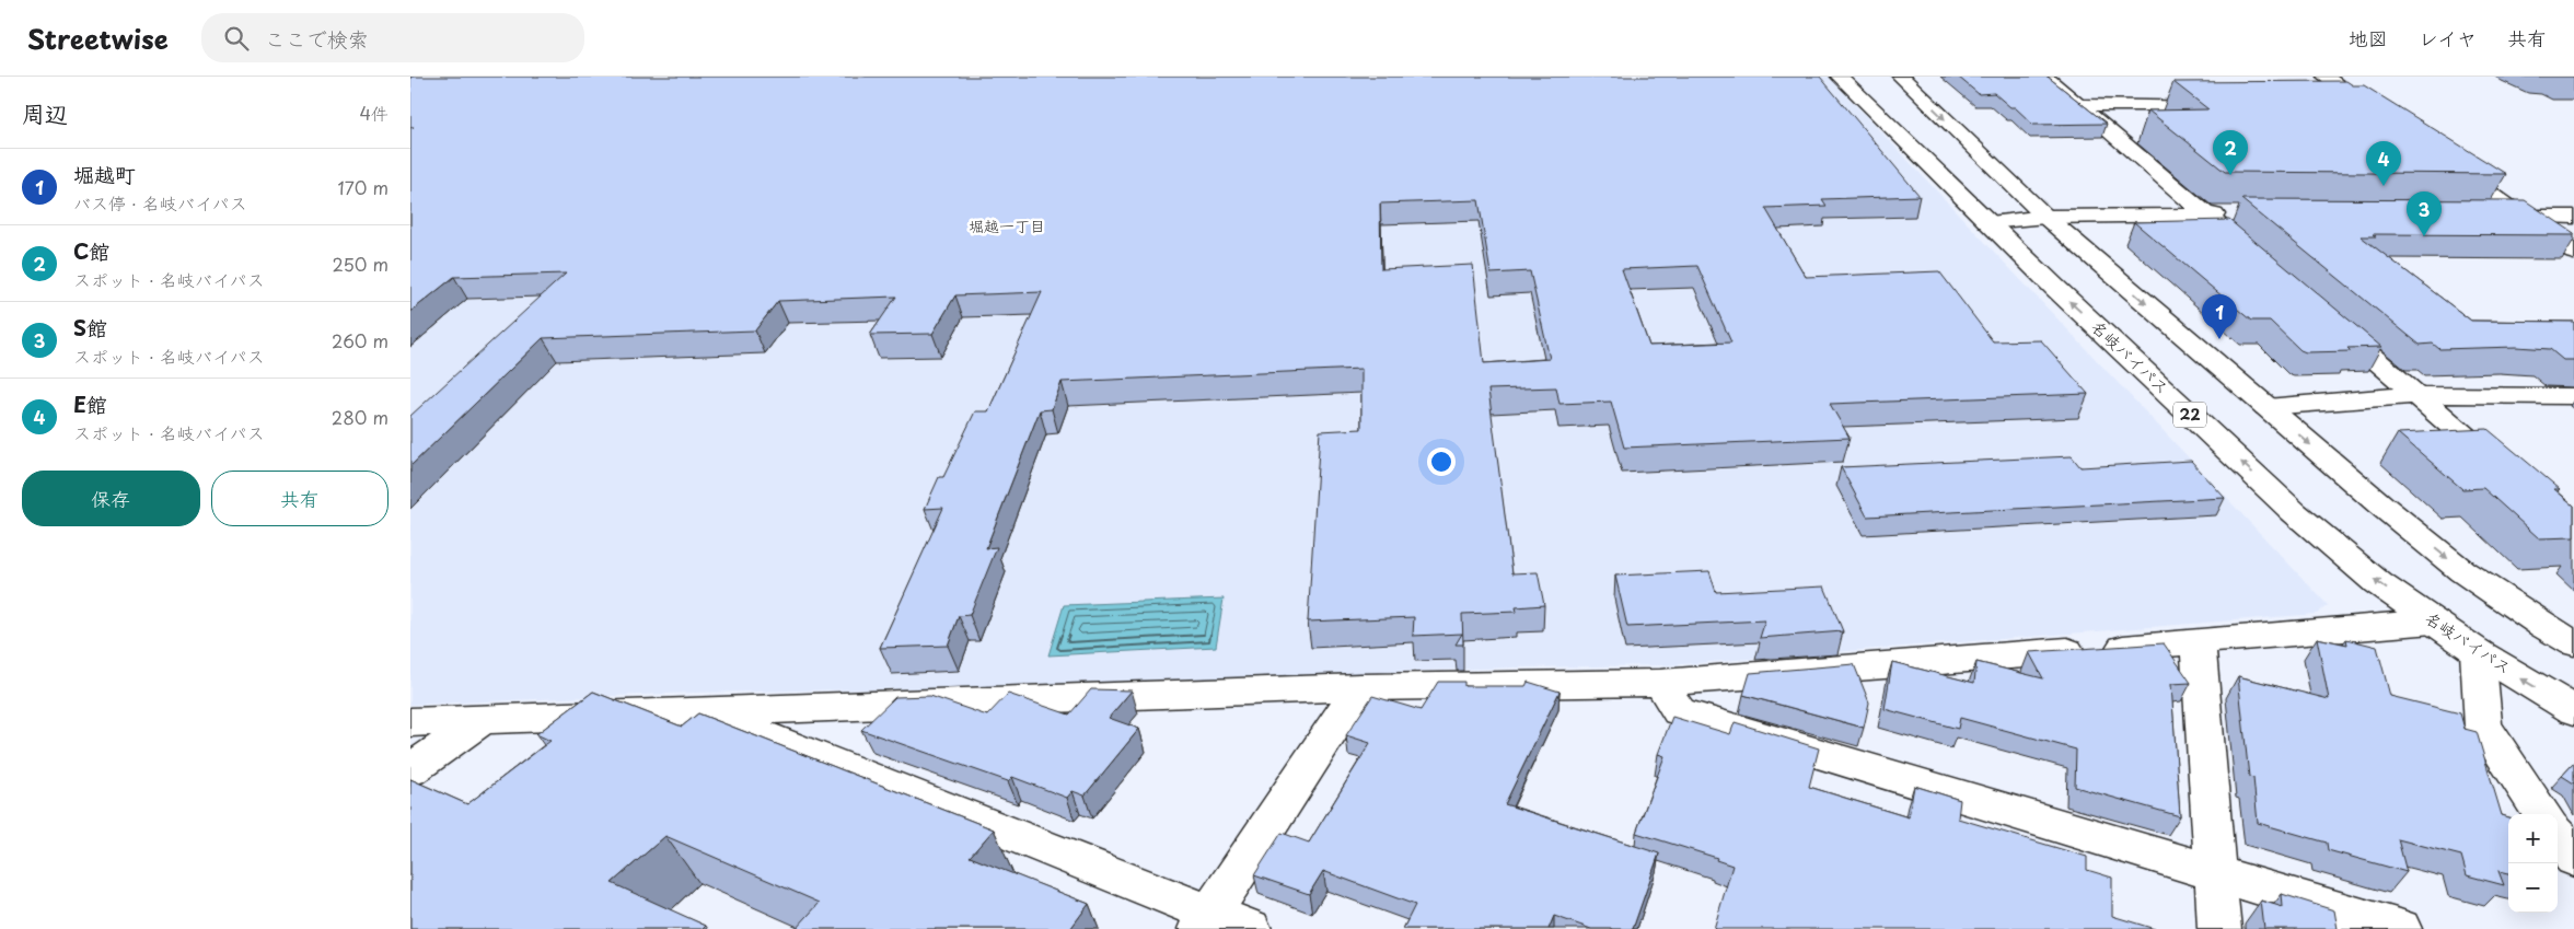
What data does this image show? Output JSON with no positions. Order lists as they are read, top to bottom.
{
  "streets": {
    "main road": ["名岐バイパス", "22"]
  },
  "districts": ["堀越一丁目"],
  "page": {
    "header": "Streetwise",
    "search": "ここで検索",
    "nav": ["地図", "レイヤ", "共有"],
    "heading": ["周辺", "4件"],
    "pins": [
      "2",
      "4",
      "3",
      "1"
    ],
    "list": [
      {
        "mark": "1",
        "name": "堀越町",
        "note": "バス停 · 名岐バイパス",
        "value": "170 m"
      },
      {
        "mark": "2",
        "name": "C館",
        "note": "スポット · 名岐バイパス",
        "value": "250 m"
      },
      {
        "mark": "3",
        "name": "S館",
        "note": "スポット · 名岐バイパス",
        "value": "260 m"
      },
      {
        "mark": "4",
        "name": "E館",
        "note": "スポット · 名岐バイパス",
        "value": "280 m"
      }
    ],
    "buttons": ["保存", "共有"],
    "map_buttons": ["+", "−"]
  }
}
